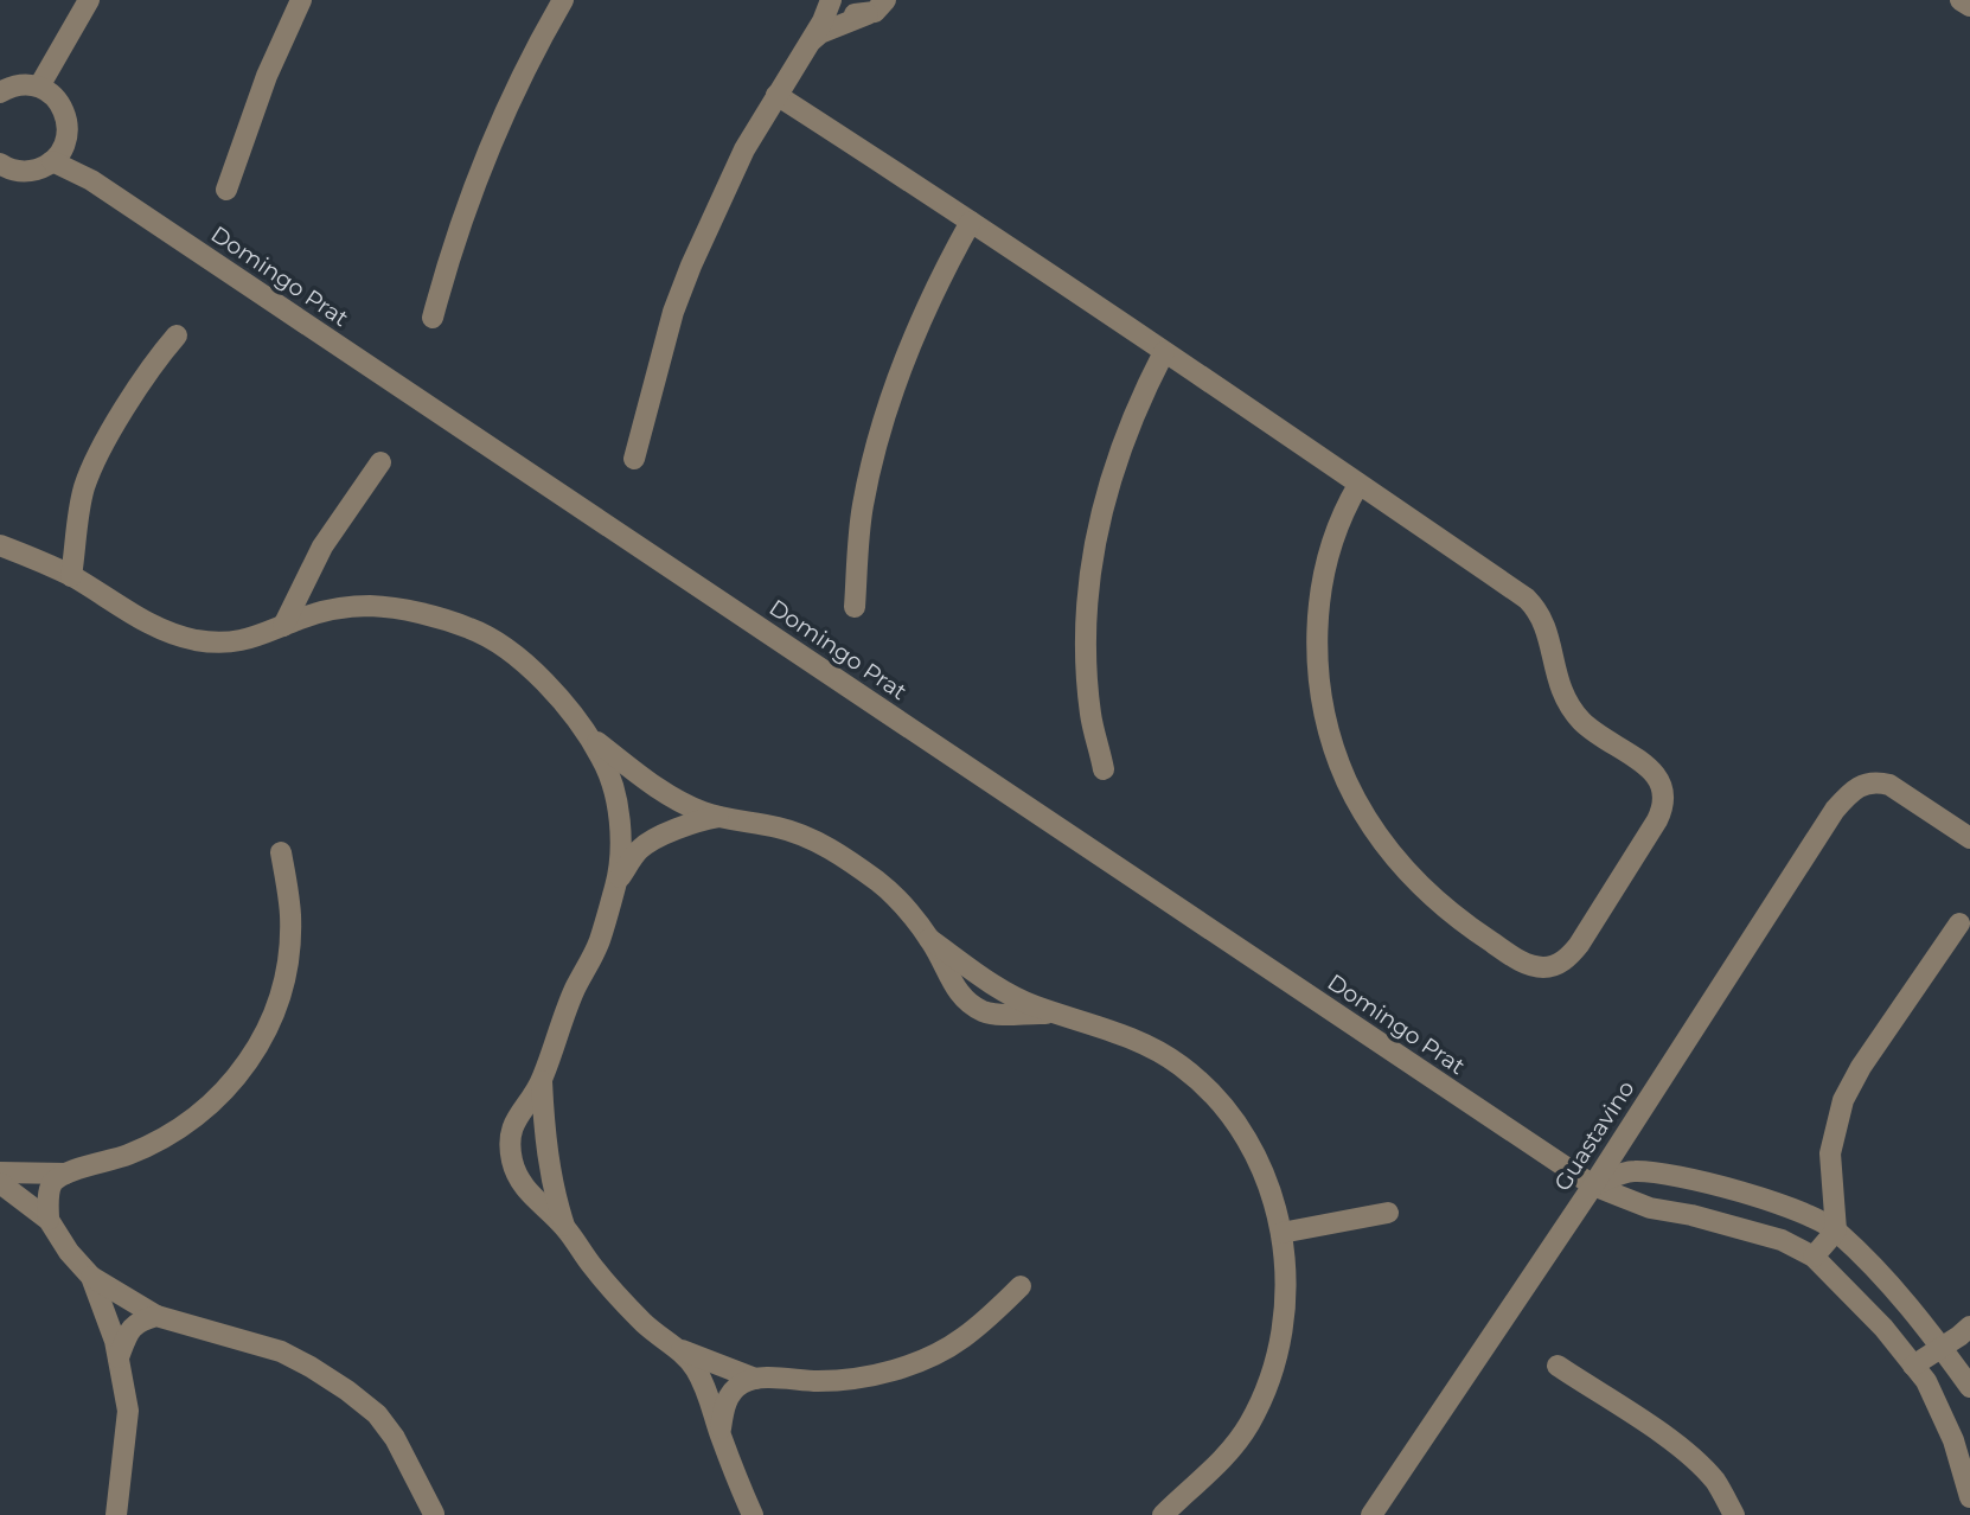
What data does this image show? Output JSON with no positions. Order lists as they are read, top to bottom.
{
  "streets": {
    "street": ["Domingo Prat", "Guastavino"]
  },
  "crossings": [
    ["Domingo Prat", "Guastavino"]
  ]
}
